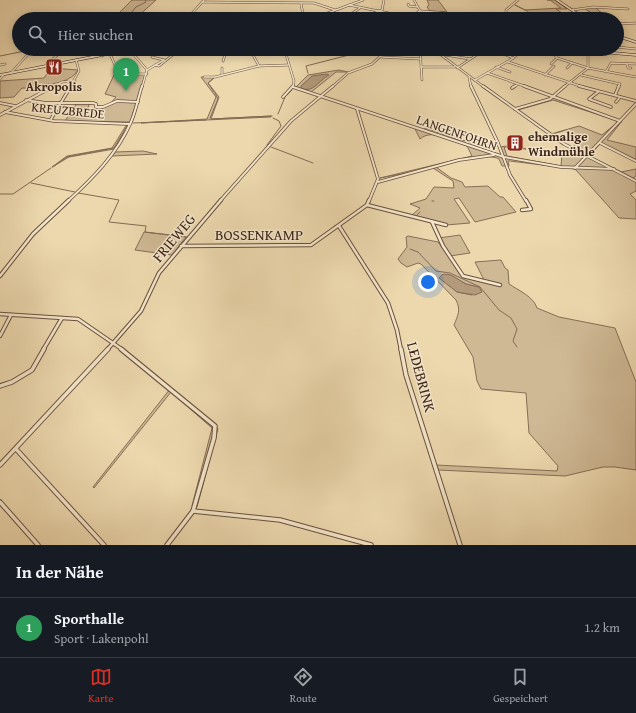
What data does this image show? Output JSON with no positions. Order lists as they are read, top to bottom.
{
  "streets": {
    "street": [
      "KREUZBREDE",
      "LANGENFOHRN",
      "BOSSENKAMP",
      "FRIEWEG",
      "LEDEBRINK"
    ]
  },
  "crossings": [
    ["LANGENFOHRN", "BOSSENKAMP"],
    ["LANGENFOHRN", "FRIEWEG"],
    ["BOSSENKAMP", "FRIEWEG"],
    ["BOSSENKAMP", "LEDEBRINK"]
  ],
  "places": {
    "restaurant": ["Akropolis"],
    "building": ["ehemalige Windmühle"]
  },
  "page": {
    "search": "Hier suchen",
    "pins": "1",
    "heading": "In der Nähe",
    "list": [
      {
        "mark": "1",
        "name": "Sporthalle",
        "note": "Sport · Lakenpohl",
        "value": "1.2 km"
      }
    ],
    "nav": ["Karte", "Route", "Gespeichert"]
  }
}
